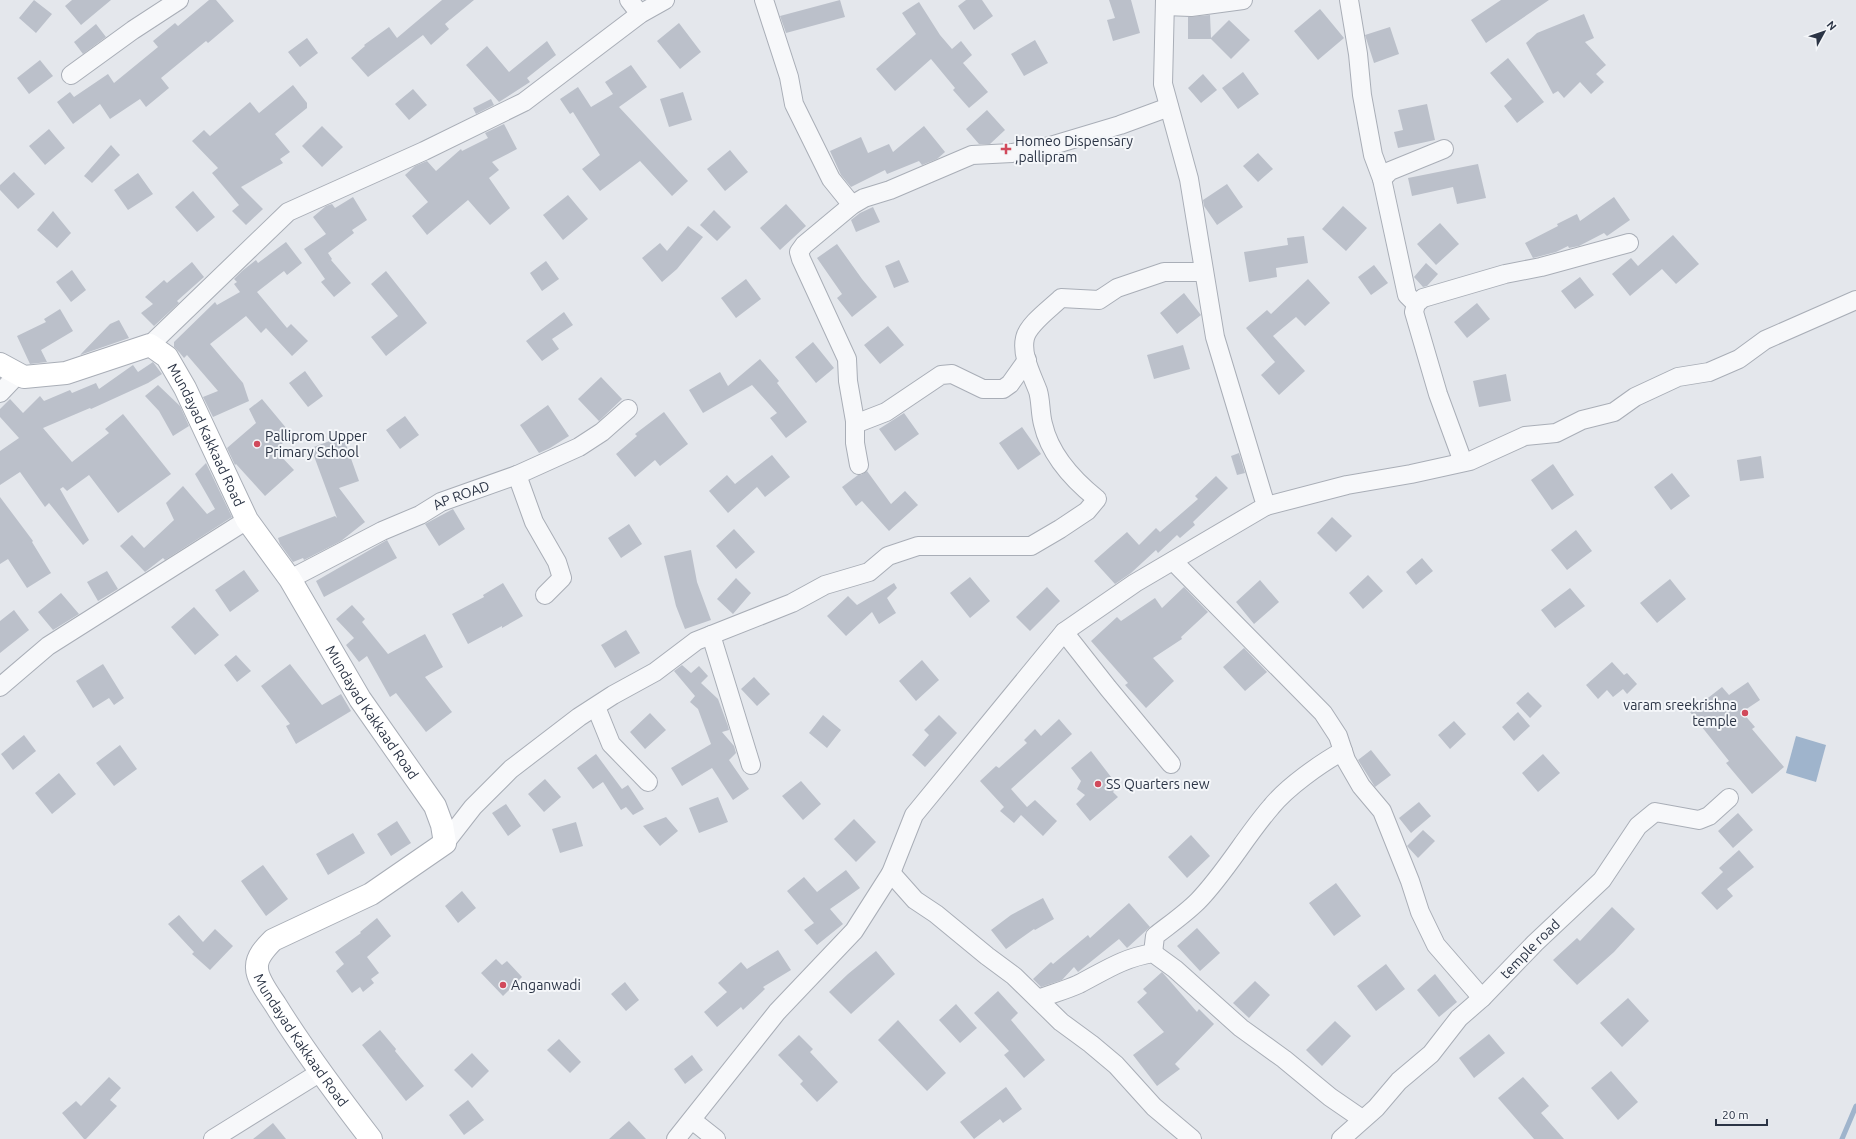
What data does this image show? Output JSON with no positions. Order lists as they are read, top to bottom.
{
  "streets": {
    "main road": ["Mundayad Kakkaad Road"],
    "street": ["AP ROAD", "temple road"]
  },
  "crossings": [
    ["Mundayad Kakkaad Road", "AP ROAD"]
  ],
  "places": {
    "health": ["Homeo Dispensary ,pallipram"],
    "other": [
      "Palliprom Upper Primary School",
      "varam sreekrishna temple",
      "SS Quarters new",
      "Anganwadi"
    ]
  },
  "scale_bar": "20 m",
  "north": "top right"
}
